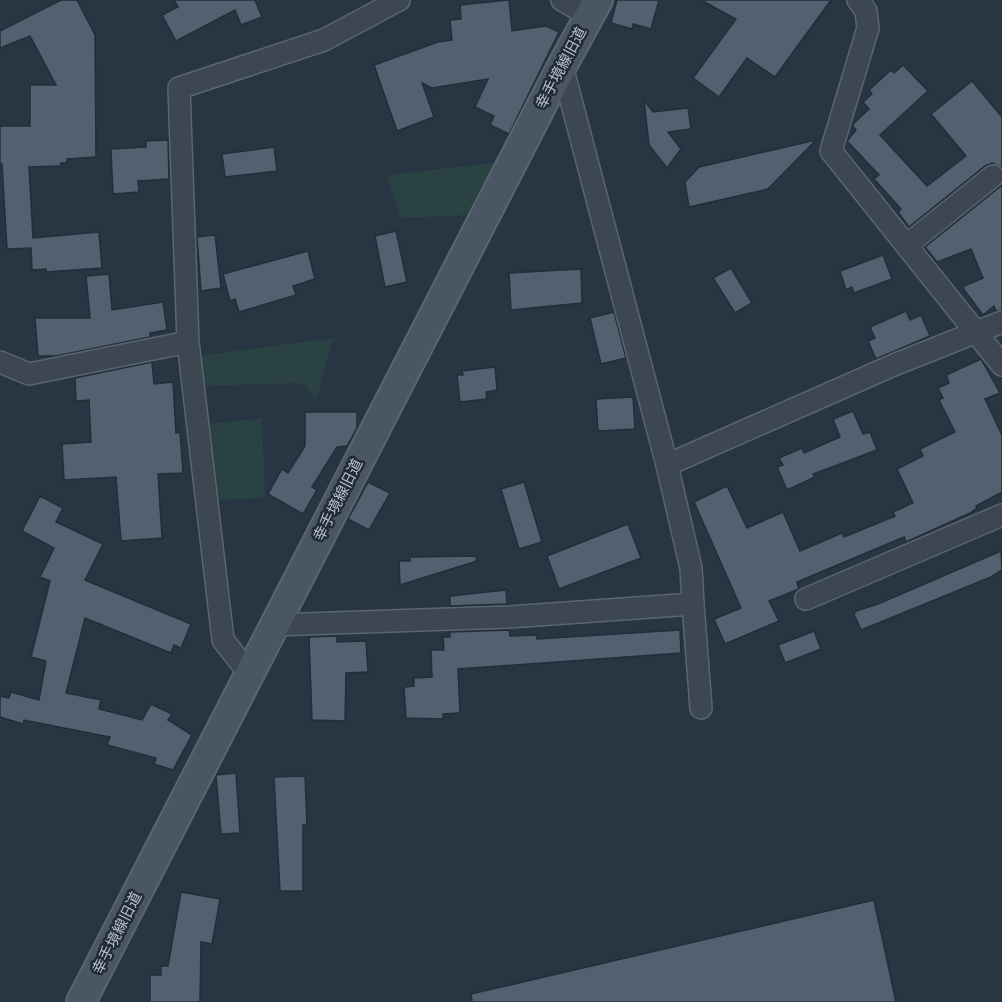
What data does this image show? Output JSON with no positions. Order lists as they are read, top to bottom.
{
  "streets": {
    "street": ["幸手境線旧道"]
  }
}
